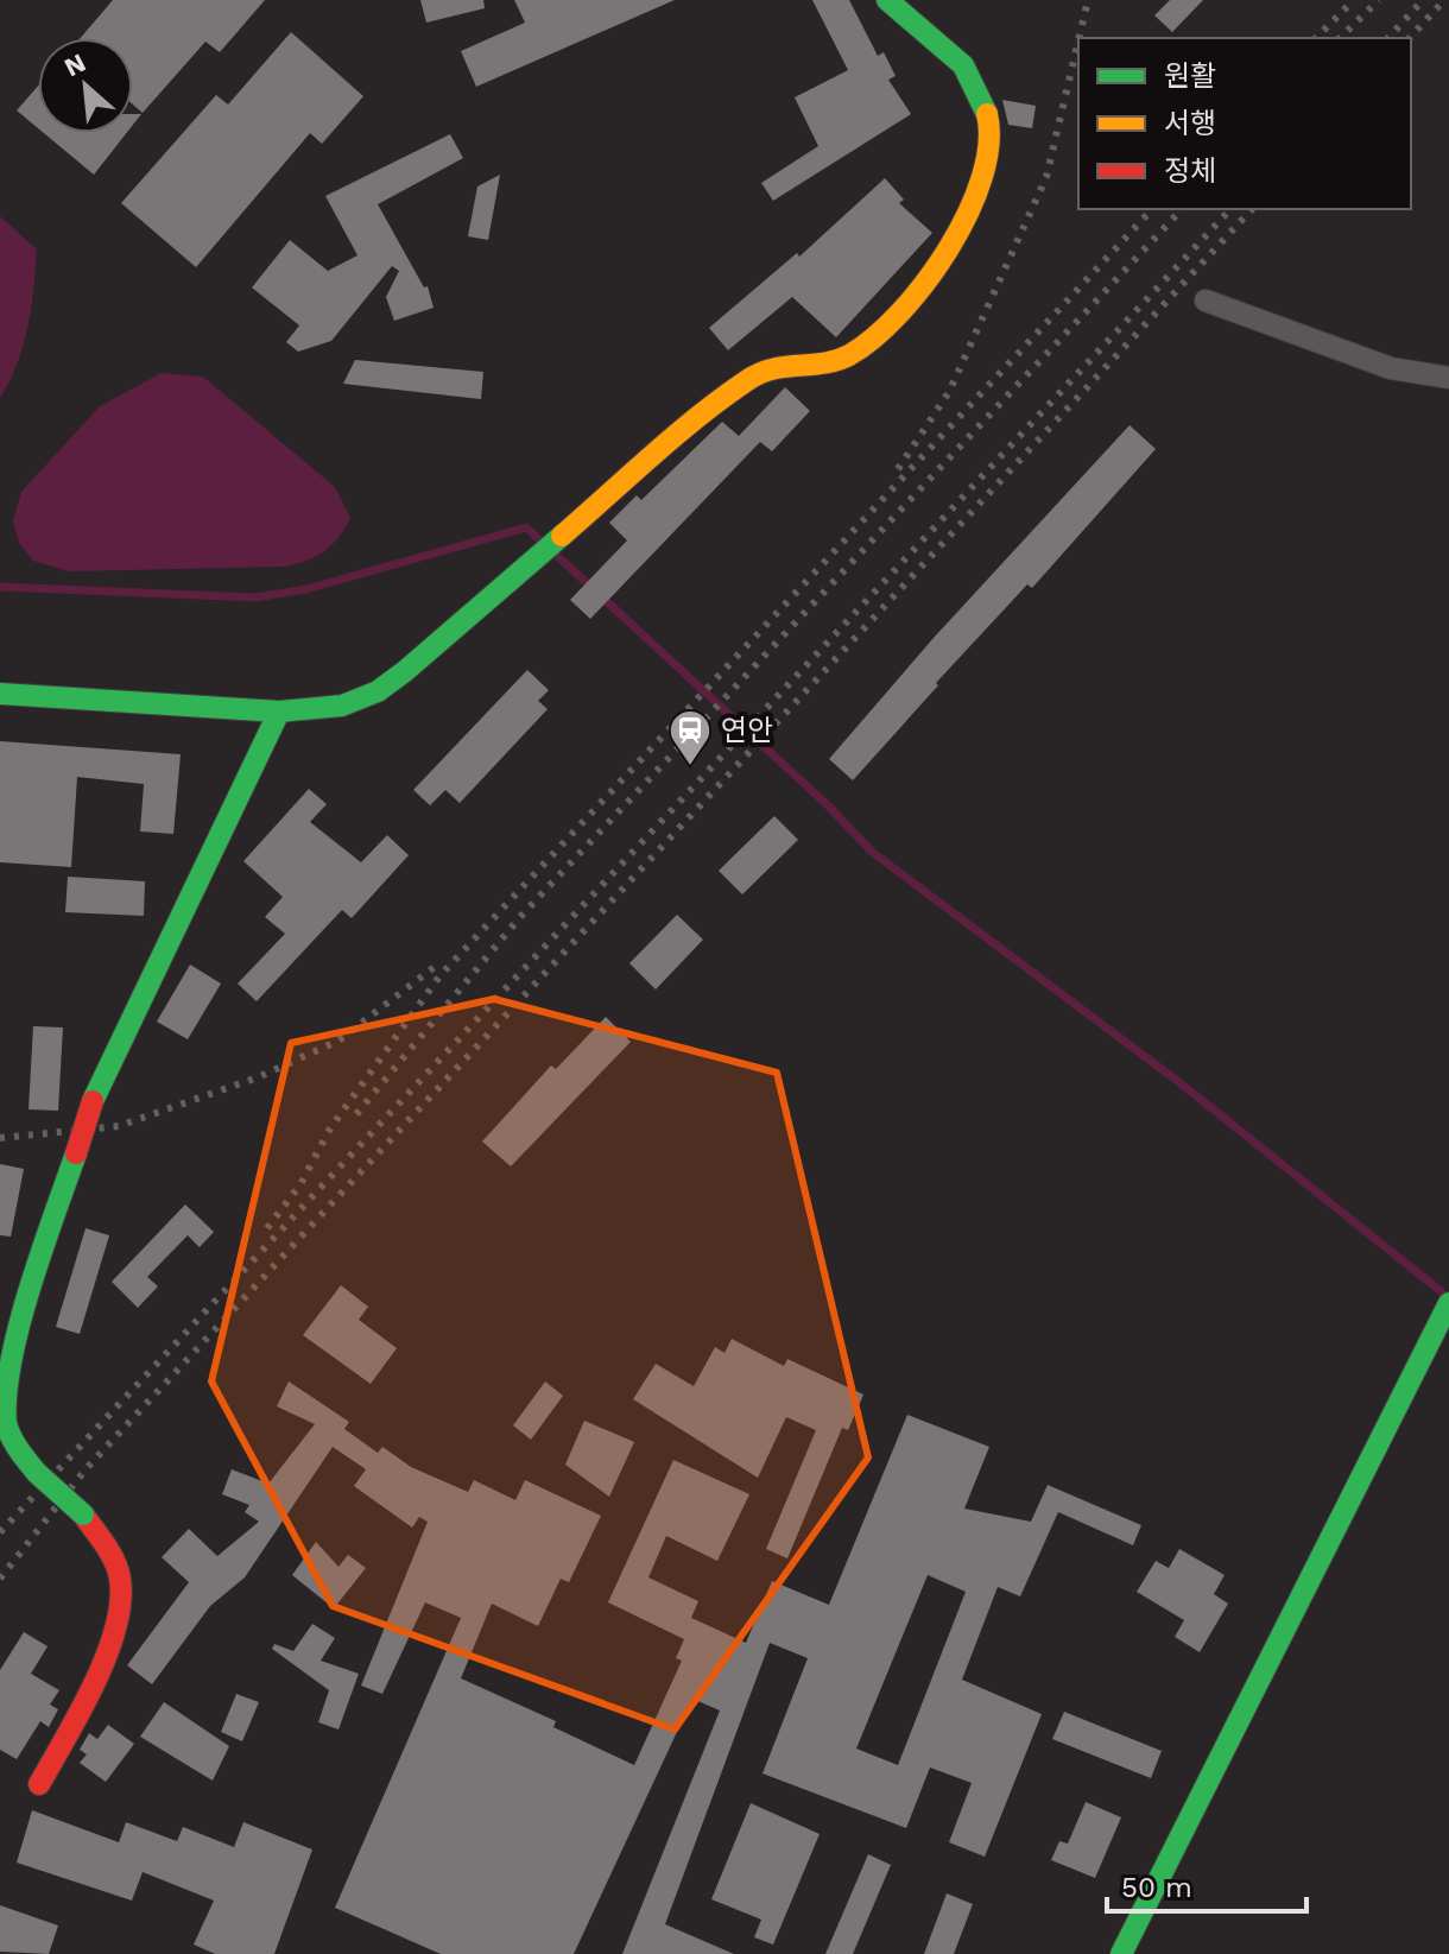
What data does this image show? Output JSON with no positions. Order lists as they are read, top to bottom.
{
  "places": {
    "station": ["연안"]
  },
  "legend": ["원활", "서행", "정체"],
  "scale_bar": "50 m",
  "north": "top left"
}
